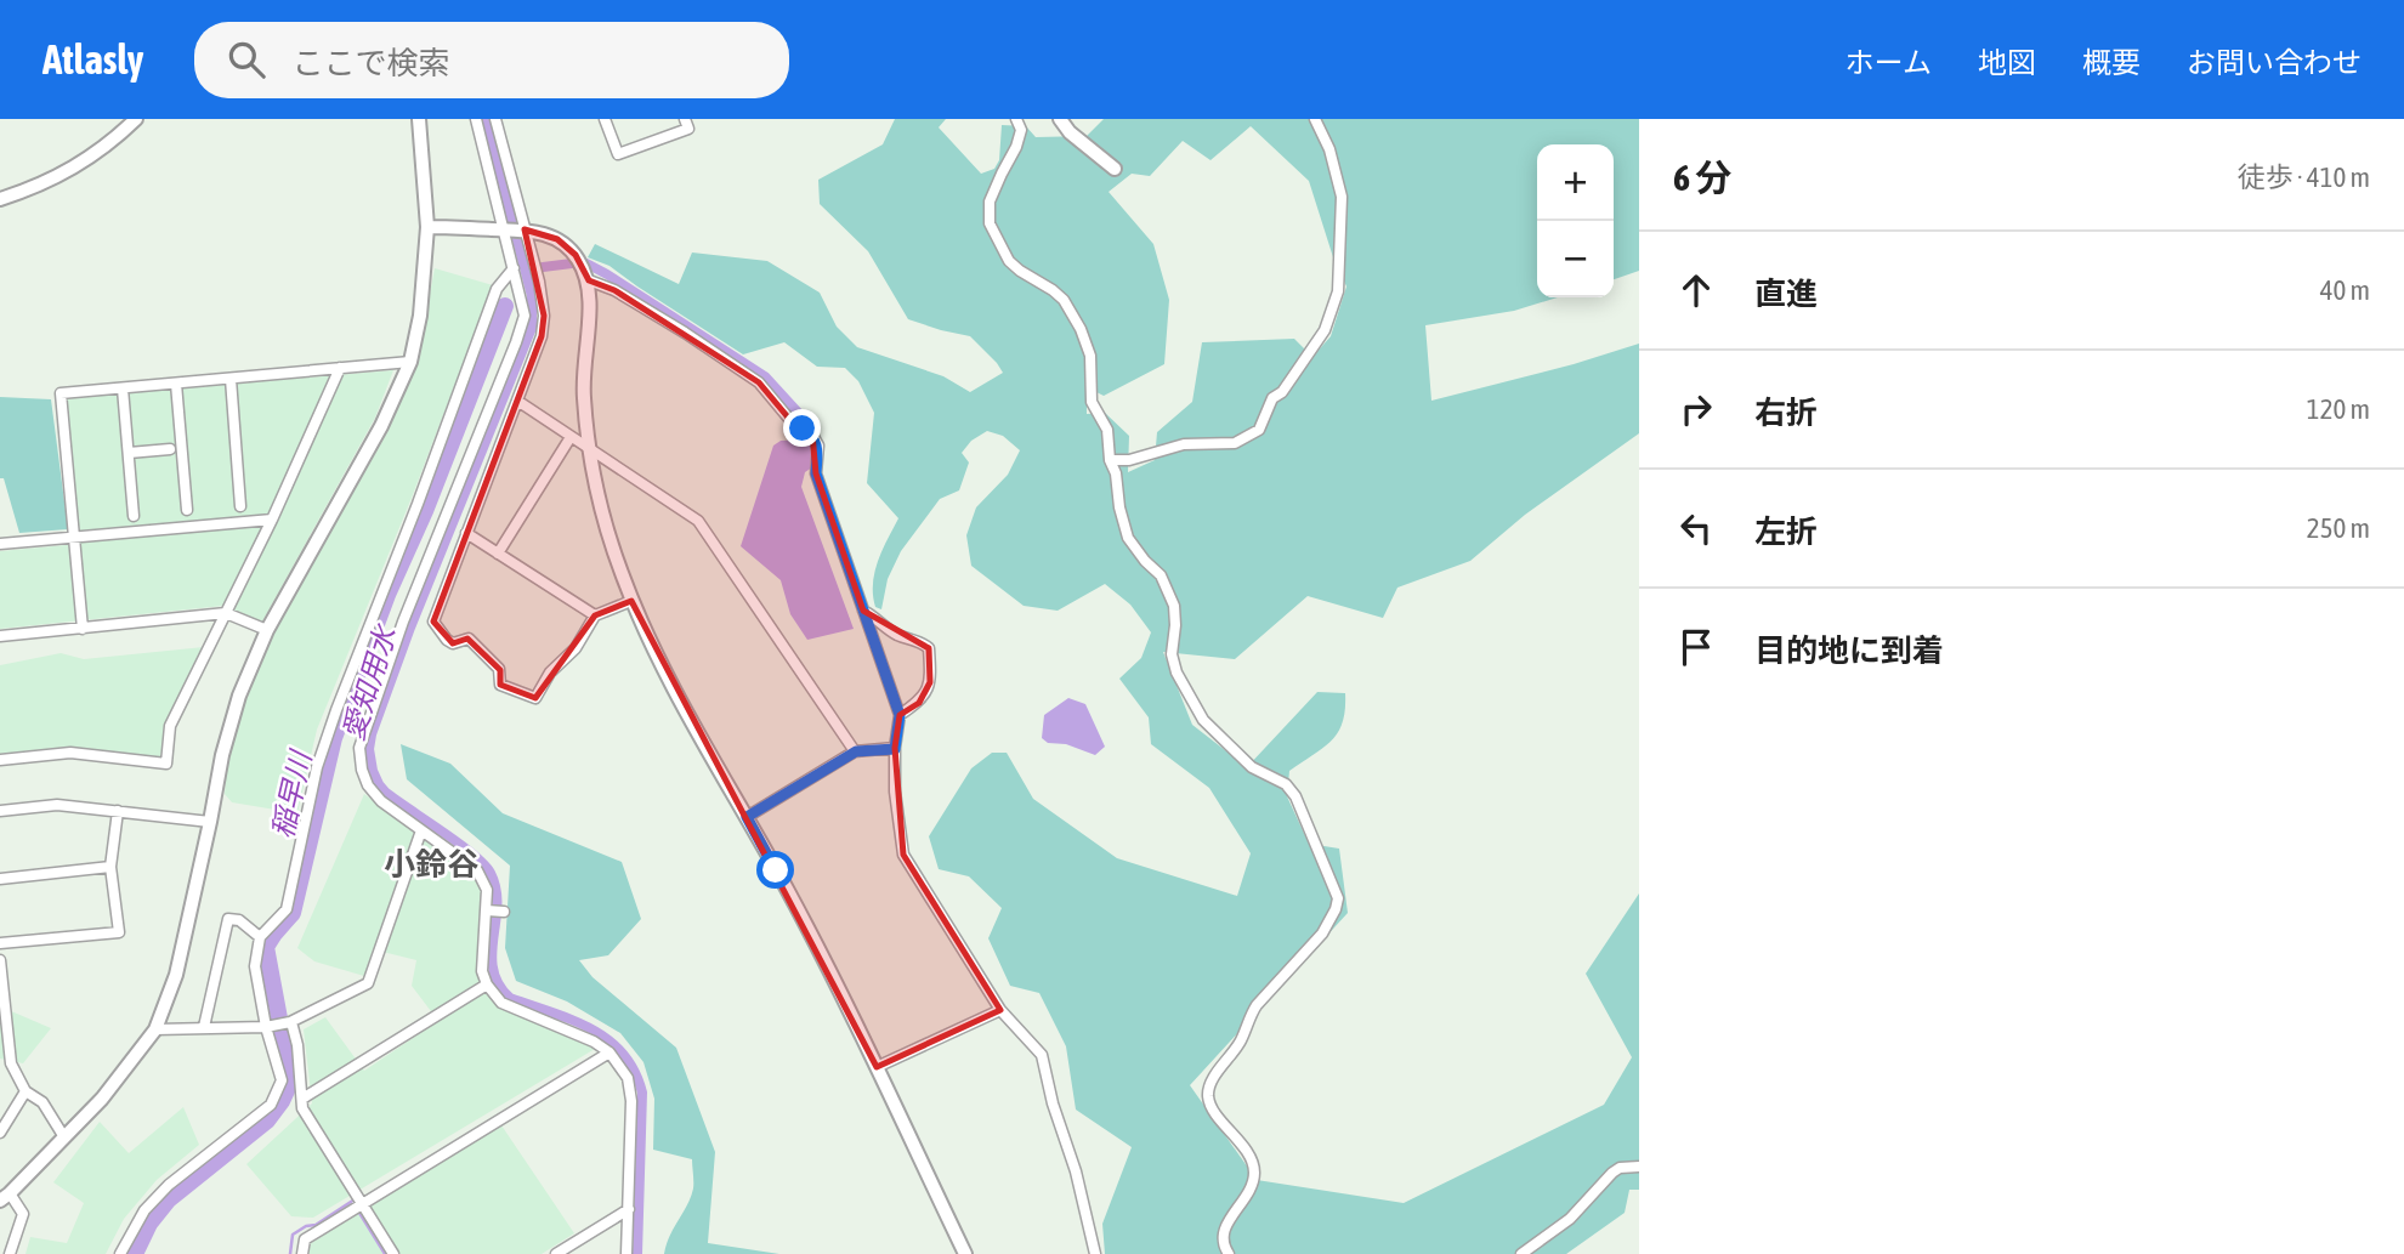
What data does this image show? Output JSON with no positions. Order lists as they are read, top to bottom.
{
  "districts": ["小鈴谷"],
  "water": ["愛知用水", "稲早川"],
  "page": {
    "header": "Atlasly",
    "search": "ここで検索",
    "nav": [
      "ホーム",
      "地図",
      "概要",
      "お問い合わせ"
    ],
    "heading": ["6 分", "徒歩 · 410 m"],
    "map_buttons": ["+", "−"],
    "list": [
      ["直進", "40 m"],
      ["右折", "120 m"],
      ["左折", "250 m"],
      "目的地に到着"
    ]
  }
}
